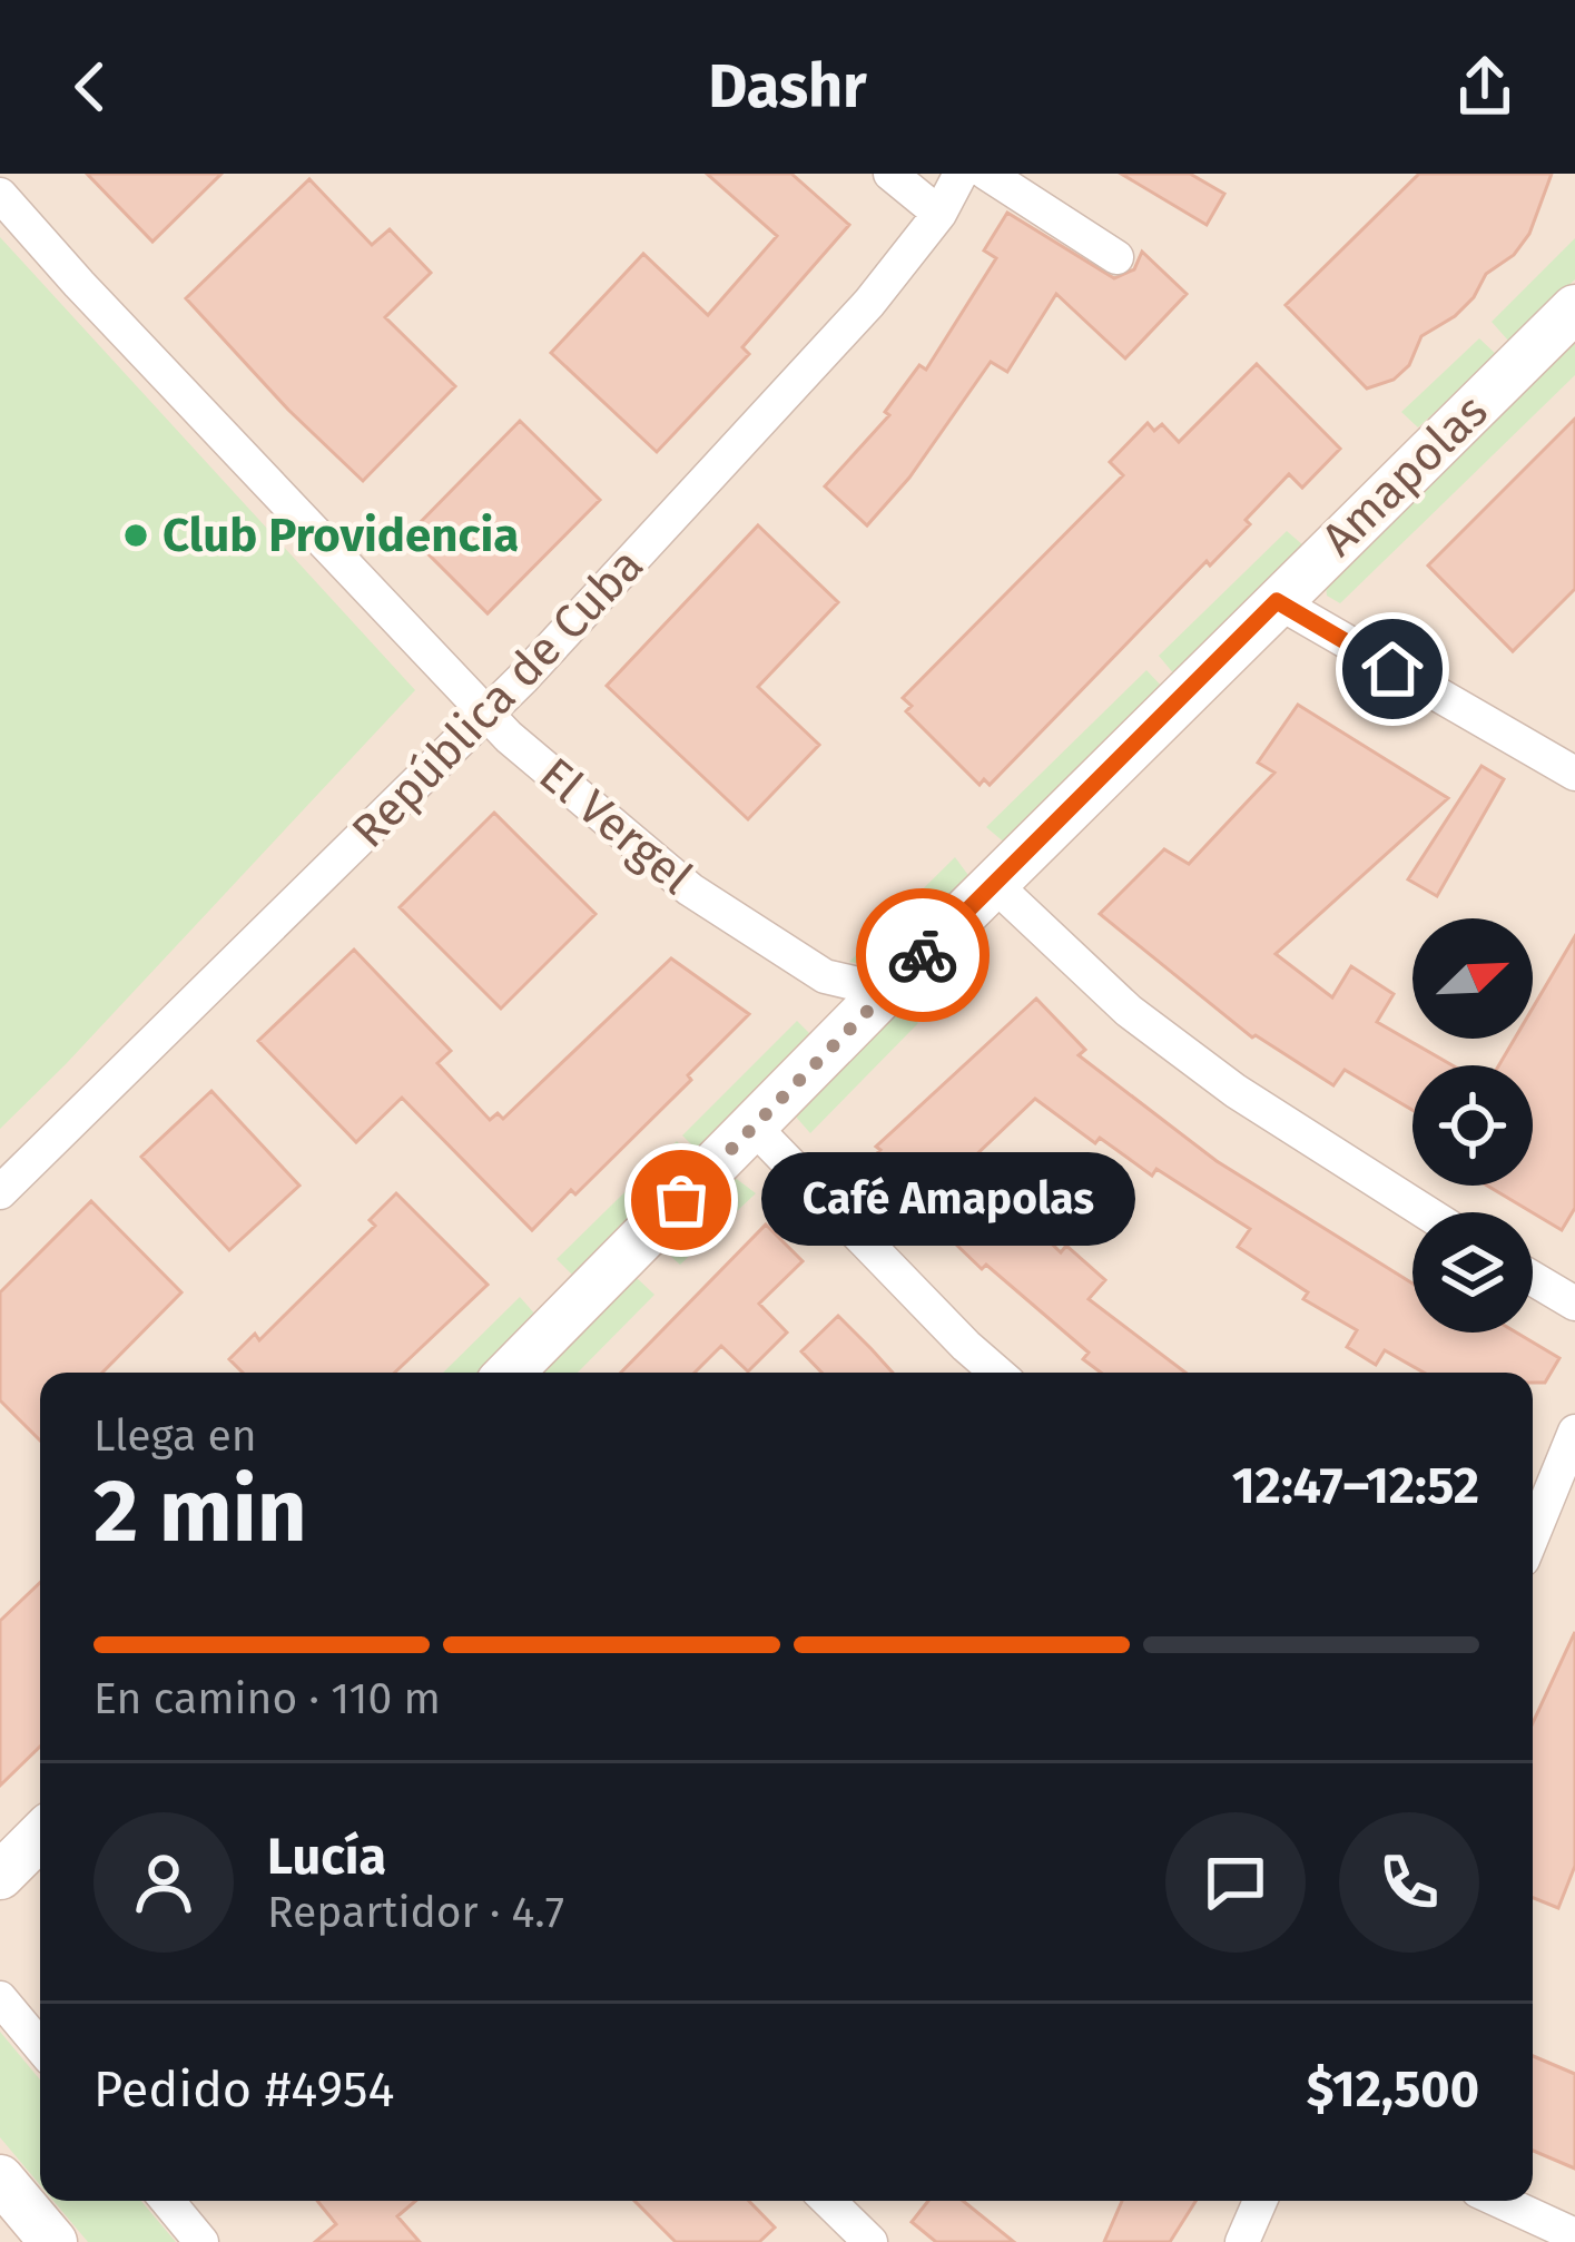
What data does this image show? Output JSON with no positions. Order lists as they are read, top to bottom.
{
  "streets": {
    "street": ["Amapolas", "República de Cuba", "El Vergel"]
  },
  "crossings": [
    ["Amapolas", "El Vergel"],
    ["República de Cuba", "El Vergel"]
  ],
  "places": ["Club Providencia", "Café Amapolas"],
  "north": "top right",
  "page": {
    "header": "Dashr",
    "bubble": "Café Amapolas",
    "heading": ["2 min", "Llega en", "12:47–12:52"],
    "panel": [
      "Lucía",
      "Repartidor · 4.7",
      "Pedido #4954",
      "$12,500"
    ],
    "bar": "En camino · 110 m"
  }
}
